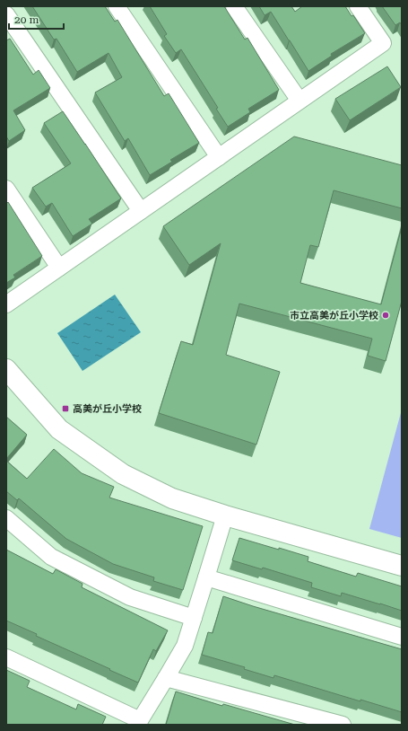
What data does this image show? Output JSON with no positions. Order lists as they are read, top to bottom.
{
  "places": {
    "other": ["市立高美が丘小学校"],
    "transit": ["高美が丘小学校"]
  },
  "scale_bar": "20 m"
}
